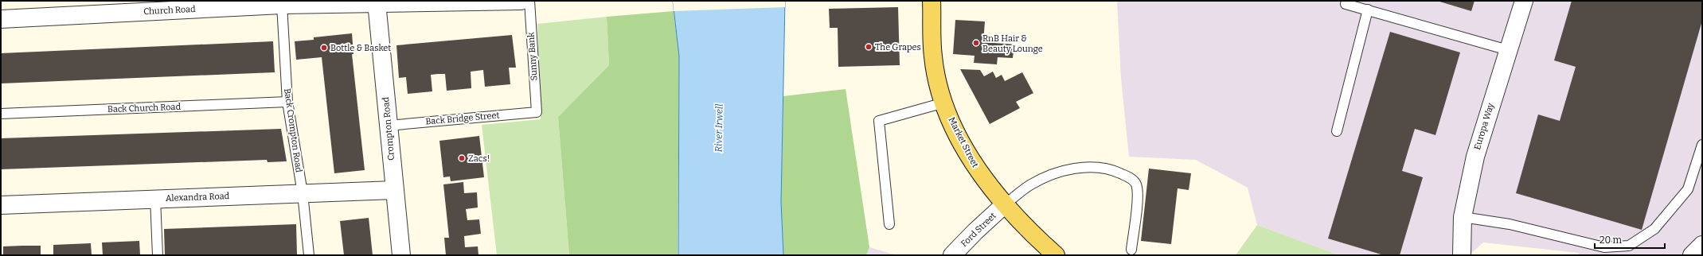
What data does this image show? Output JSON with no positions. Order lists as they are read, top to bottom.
{
  "streets": {
    "main road": ["Market Street"],
    "street": [
      "Church Road",
      "Europa Way",
      "Crompton Road",
      "Alexandra Road",
      "Ford Street"
    ],
    "lane": [
      "Sunny Bank",
      "Back Church Road",
      "Back Bridge Street",
      "Back Crompton Road"
    ]
  },
  "crossings": [
    ["Church Road", "Crompton Road"],
    ["Church Road", "Back Crompton Road"],
    ["Sunny Bank", "Back Bridge Street"],
    ["Back Church Road", "Back Crompton Road"],
    ["Back Bridge Street", "Crompton Road"],
    ["Crompton Road", "Alexandra Road"],
    ["Back Crompton Road", "Alexandra Road"],
    ["Market Street", "Ford Street"]
  ],
  "water": ["River Irwell"],
  "places": [
    "RnB Hair & Beauty Lounge",
    "The Grapes",
    "Bottle & Basket",
    "Zacs!"
  ],
  "scale_bar": "20 m"
}
